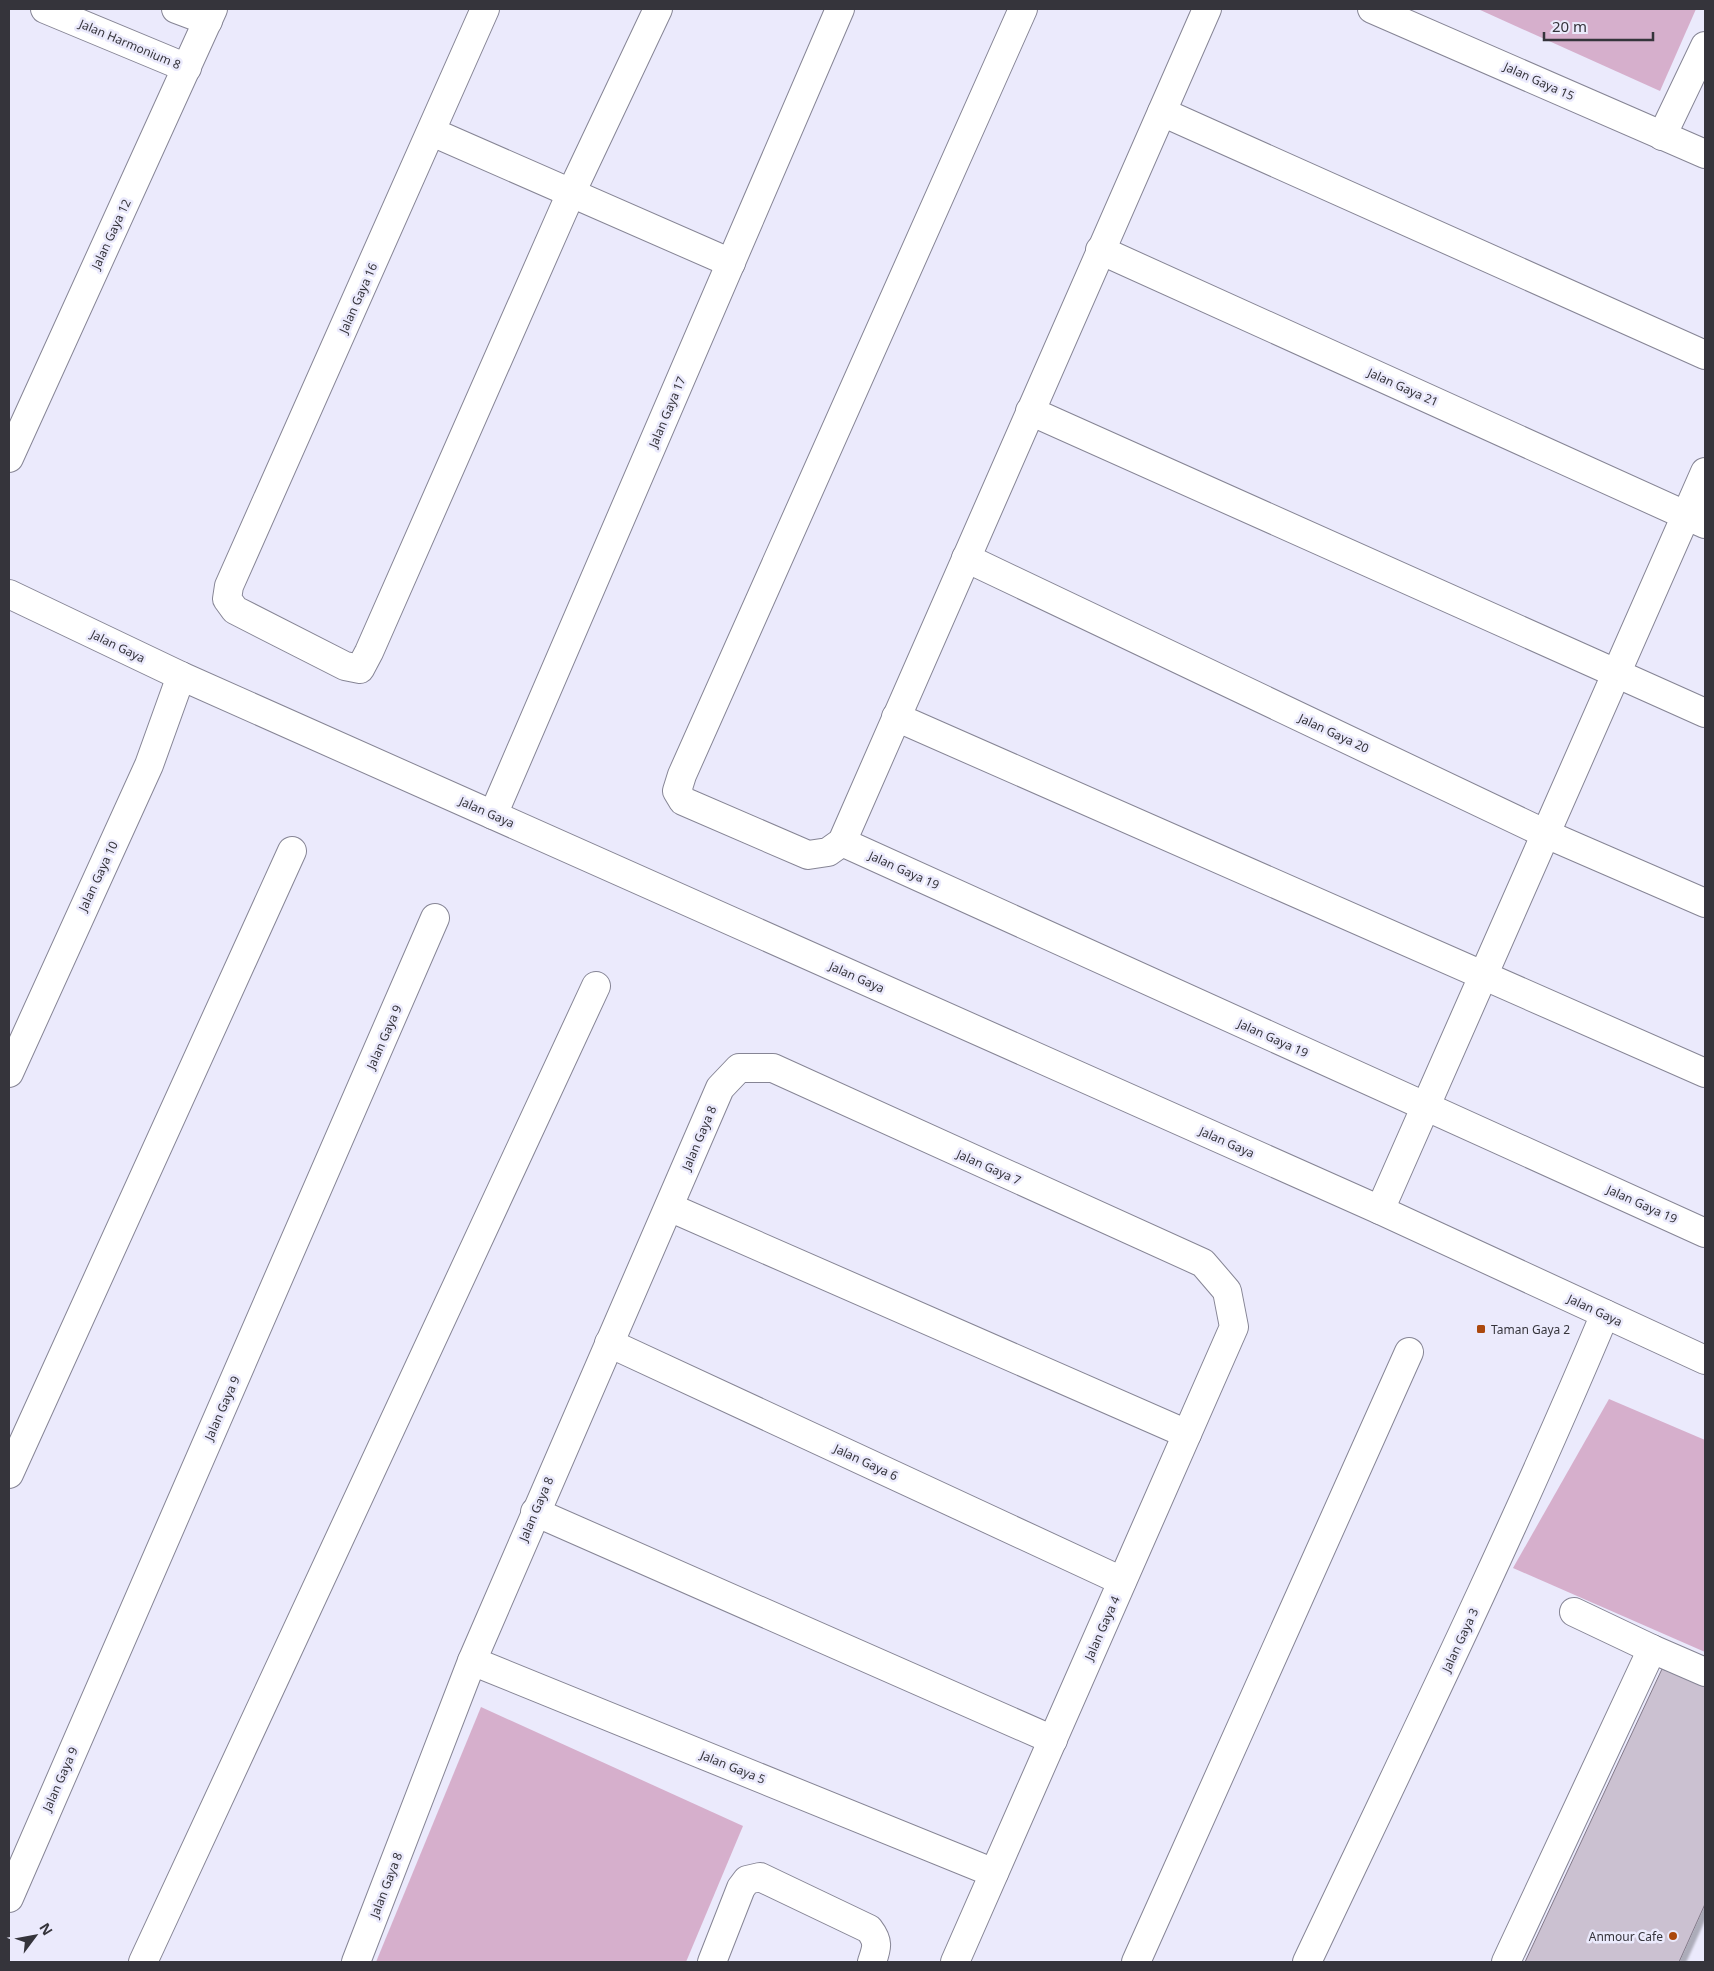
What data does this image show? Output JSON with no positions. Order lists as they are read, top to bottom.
{
  "streets": {
    "street": [
      "Jalan Harmonium 8",
      "Jalan Gaya 15",
      "Jalan Gaya 12",
      "Jalan Gaya 16",
      "Jalan Gaya 21",
      "Jalan Gaya 17",
      "Jalan Gaya",
      "Jalan Gaya 20",
      "Jalan Gaya 19",
      "Jalan Gaya 10",
      "Jalan Gaya 9",
      "Jalan Gaya 8",
      "Jalan Gaya 7",
      "Jalan Gaya 6",
      "Jalan Gaya 4",
      "Jalan Gaya 3",
      "Jalan Gaya 5"
    ]
  },
  "crossings": [
    ["Jalan Harmonium 8", "Jalan Gaya 12"],
    ["Jalan Gaya 17", "Jalan Gaya"],
    ["Jalan Gaya", "Jalan Gaya 10"],
    ["Jalan Gaya", "Jalan Gaya 3"],
    ["Jalan Gaya 8", "Jalan Gaya 7"],
    ["Jalan Gaya 8", "Jalan Gaya 6"],
    ["Jalan Gaya 8", "Jalan Gaya 5"],
    ["Jalan Gaya 7", "Jalan Gaya 4"],
    ["Jalan Gaya 6", "Jalan Gaya 4"],
    ["Jalan Gaya 4", "Jalan Gaya 5"]
  ],
  "places": {
    "transit": ["Taman Gaya 2"],
    "other": ["Anmour Cafe"]
  },
  "scale_bar": "20 m",
  "north": "top right"
}
